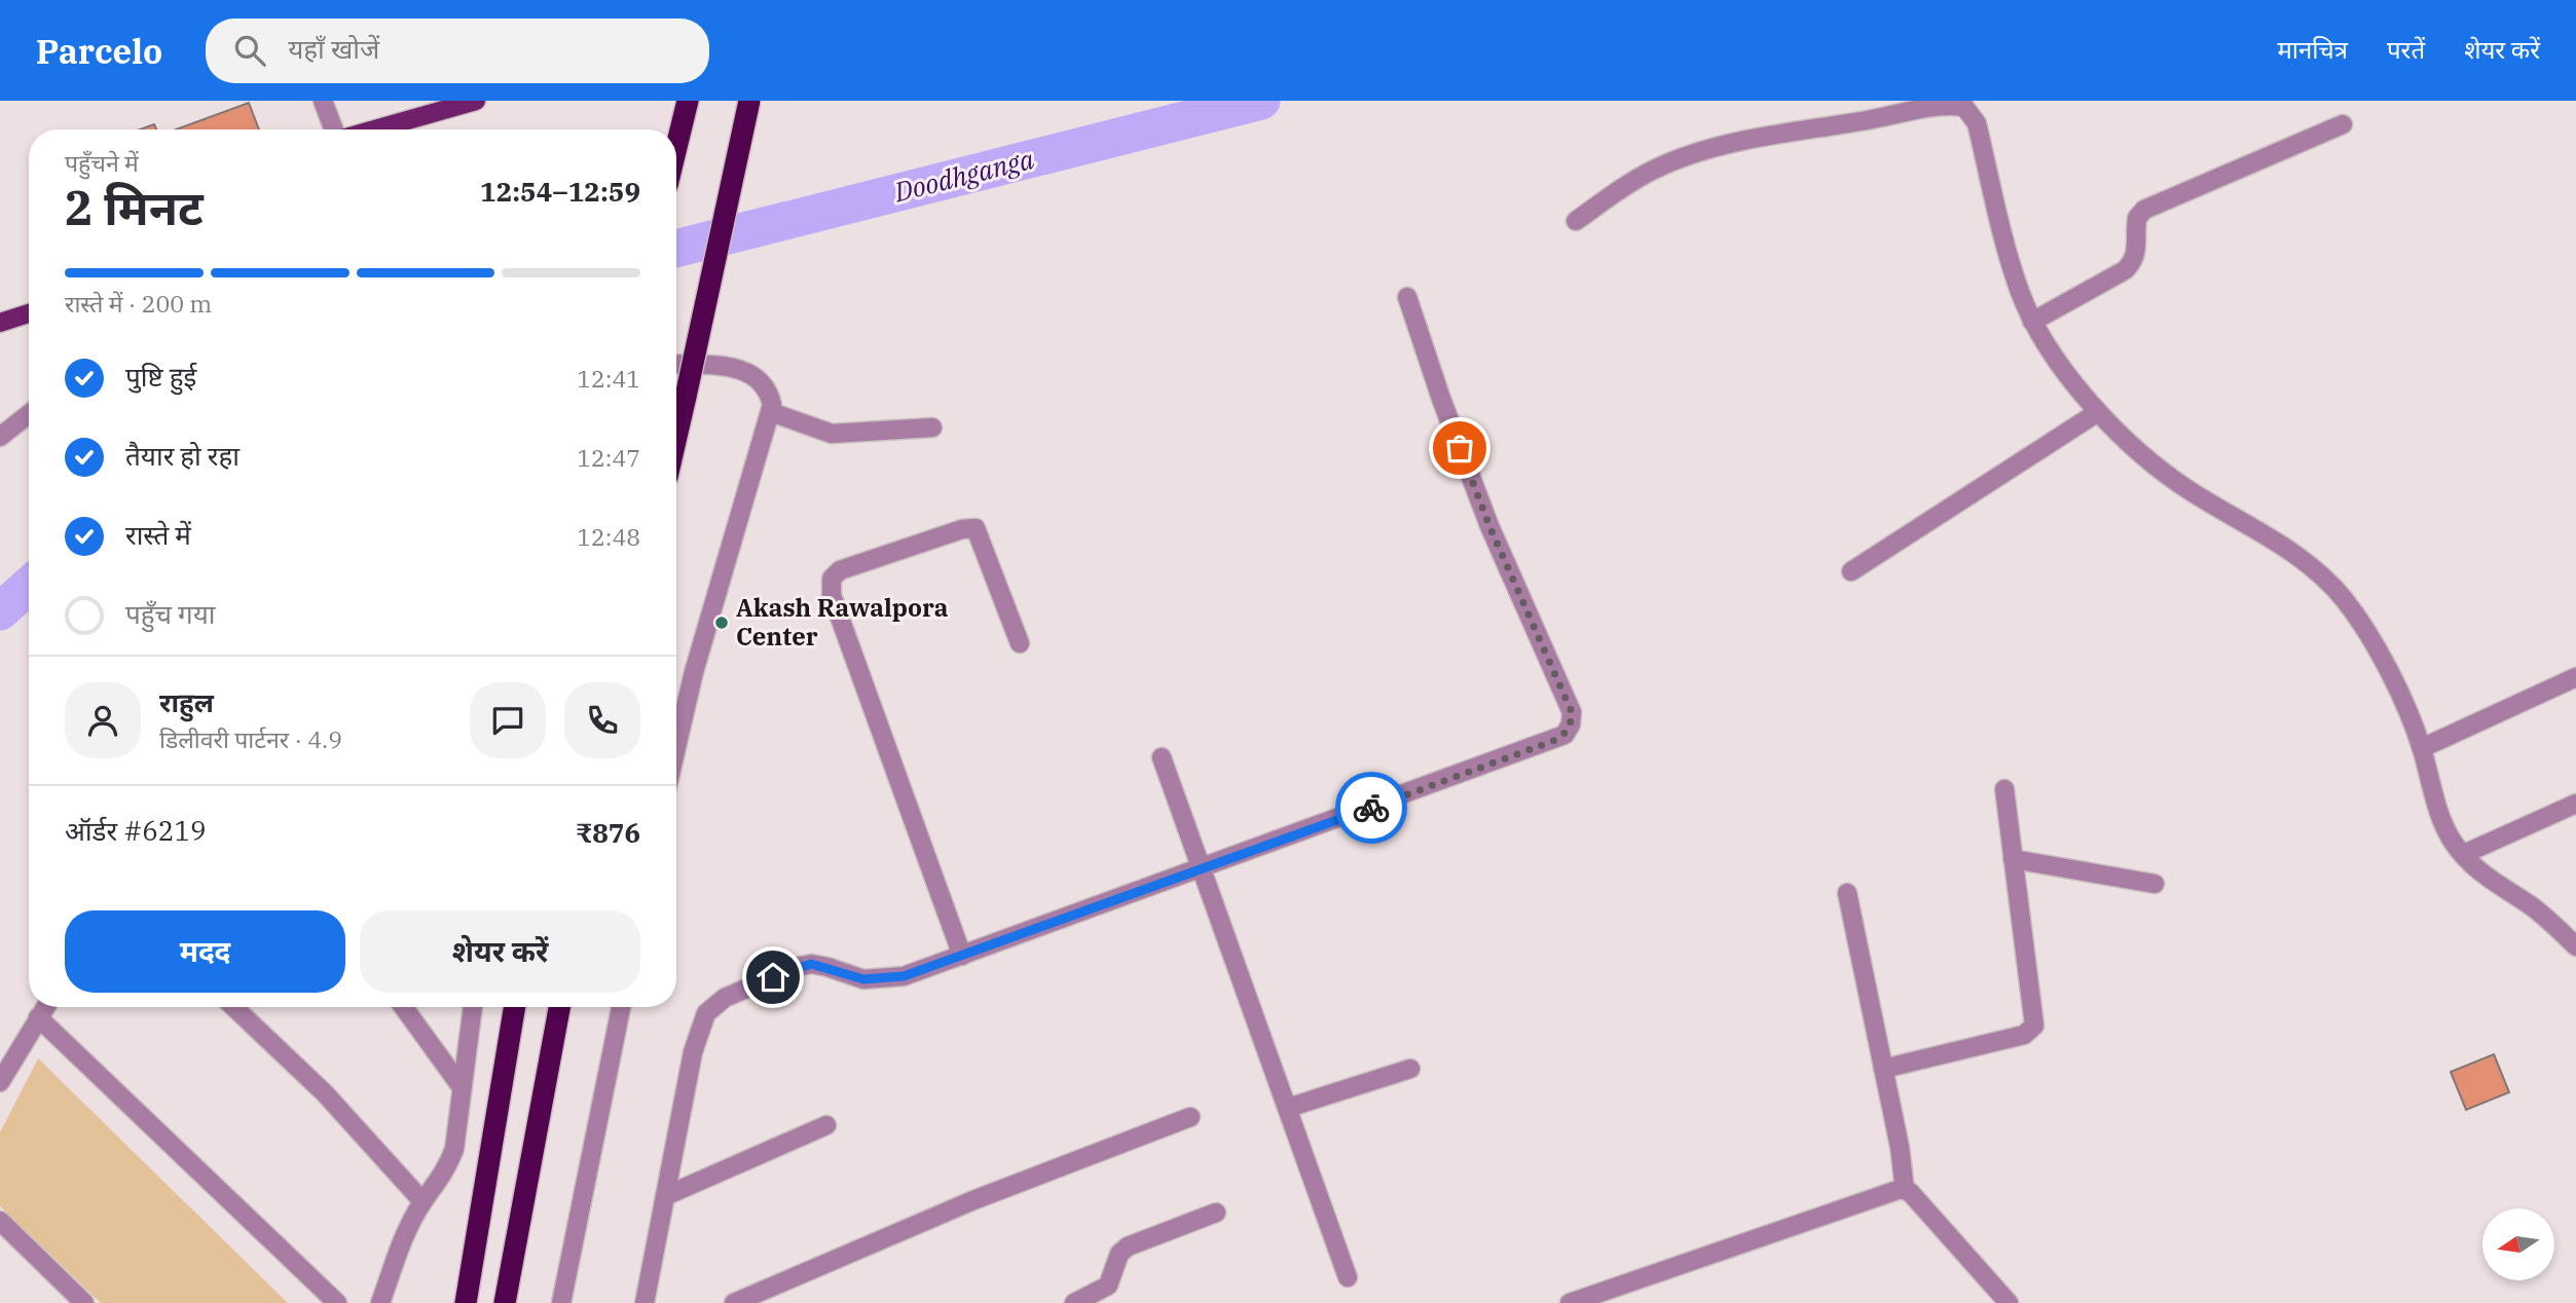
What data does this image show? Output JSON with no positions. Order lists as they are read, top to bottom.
{
  "water": ["Doodhganga"],
  "places": ["Akash Rawalpora Center"],
  "north": "left",
  "page": {
    "header": "Parcelo",
    "search": "यहाँ खोजें",
    "nav": ["मानचित्र", "परतें", "शेयर करें"],
    "heading": ["2 मिनट", "पहुँचने में", "12:54–12:59"],
    "panel": [
      "राहुल",
      "डिलीवरी पार्टनर · 4.9",
      "ऑर्डर #6219",
      "₹876"
    ],
    "bar": "रास्ते में · 200 m",
    "list": [
      ["पुष्टि हुई", "12:41"],
      ["तैयार हो रहा", "12:47"],
      ["रास्ते में", "12:48"],
      "पहुँच गया"
    ],
    "buttons": ["मदद", "शेयर करें"]
  }
}
